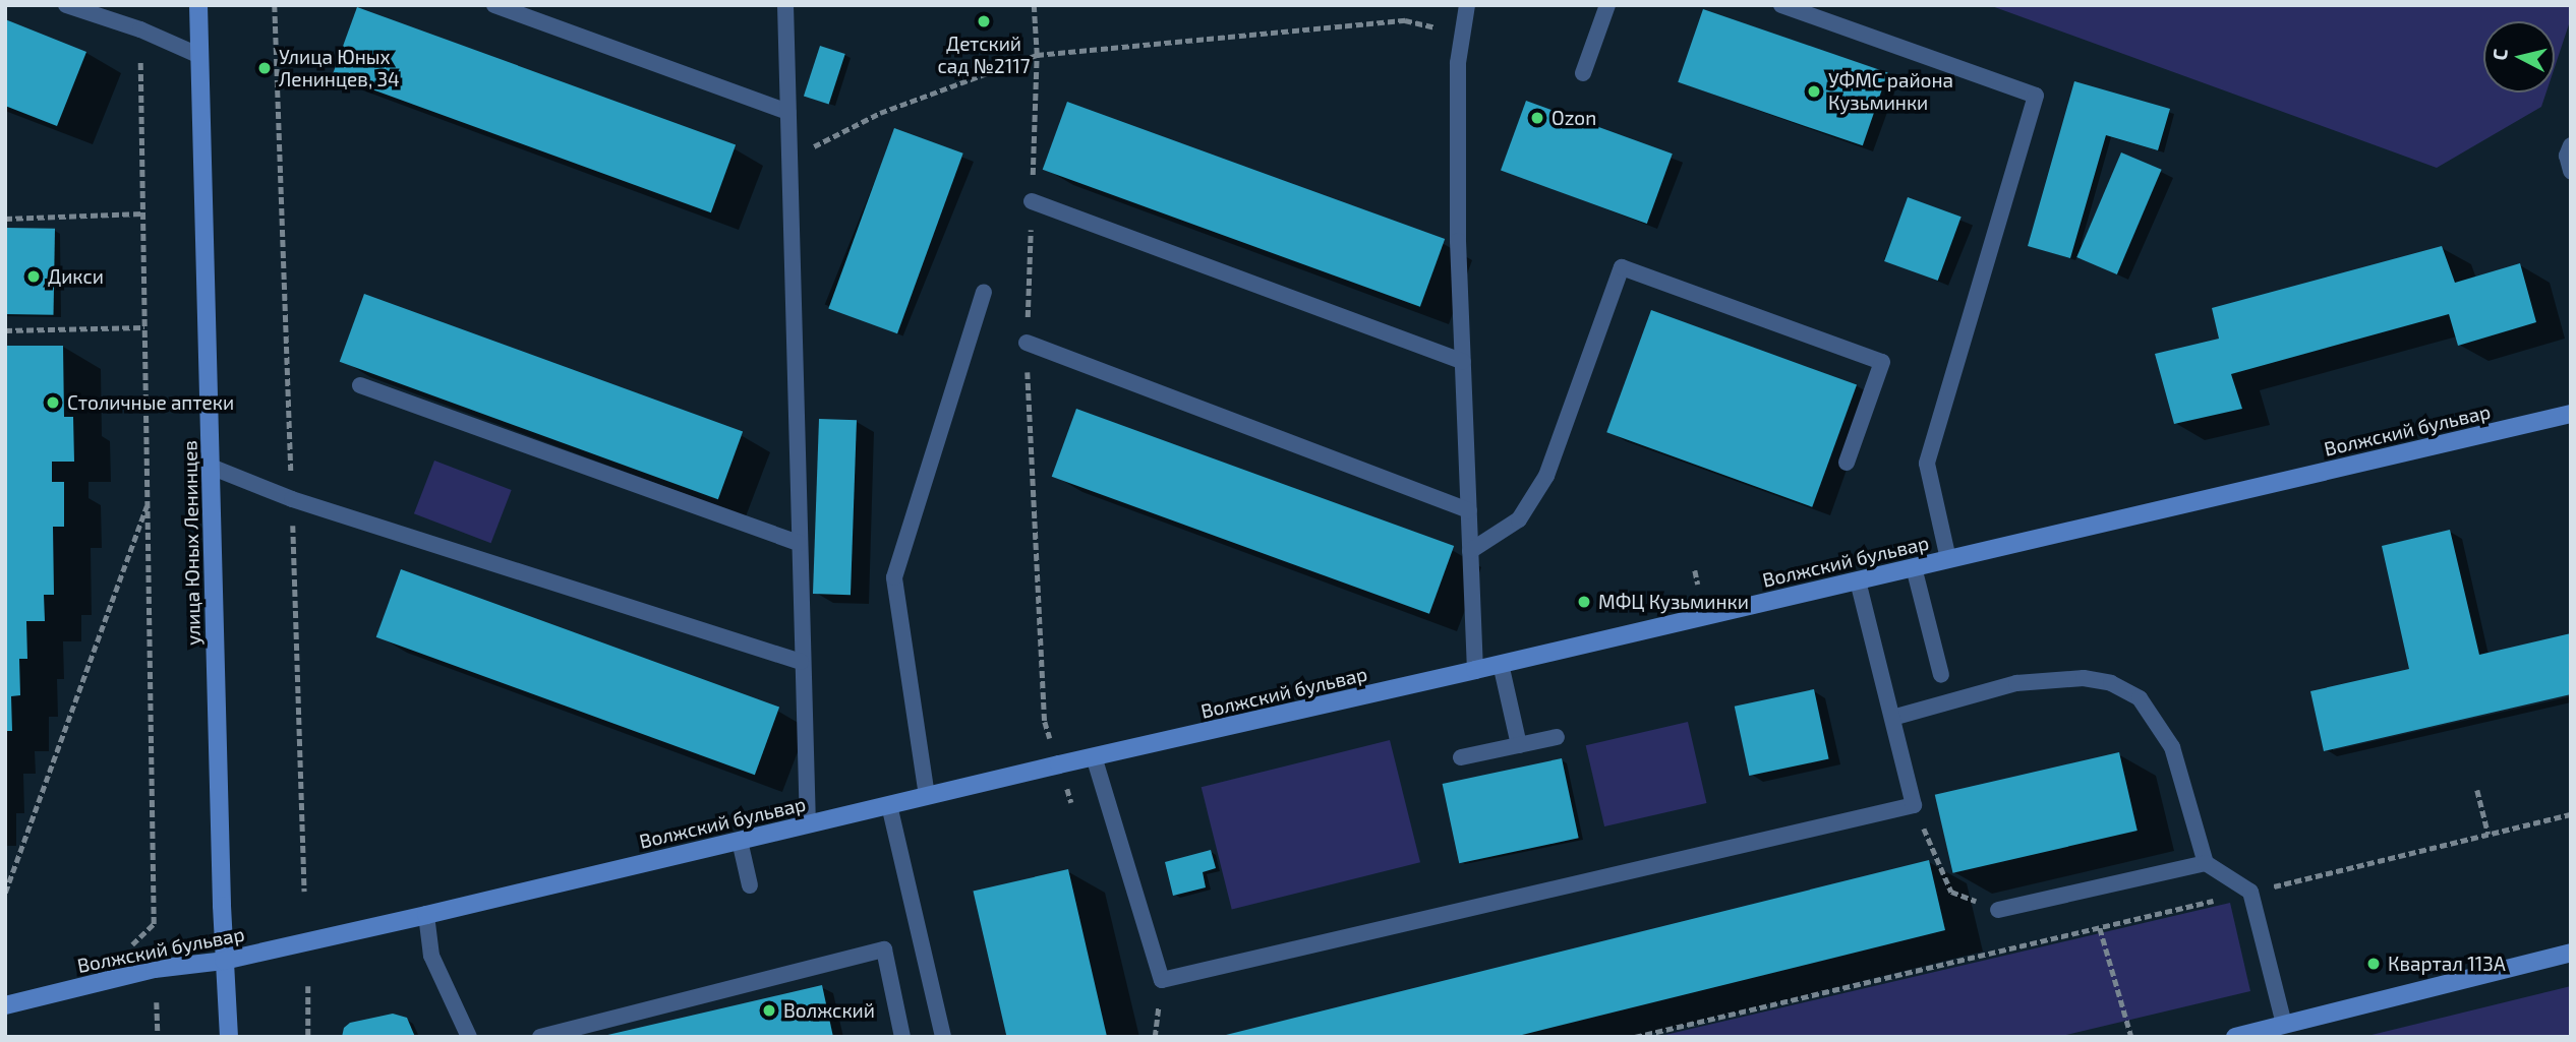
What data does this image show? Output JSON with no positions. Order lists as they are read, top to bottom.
{
  "streets": {
    "street": ["Волжский бульвар", "улица Юных Ленинцев"]
  },
  "crossings": [
    ["Волжский бульвар", "улица Юных Ленинцев"]
  ],
  "places": [
    "Детский сад №2117",
    "Улица Юных Ленинцев, 34",
    "УФМС района Кузьминки",
    "Ozon",
    "Дикси",
    "Столичные аптеки",
    "МФЦ Кузьминки",
    "Квартал 113А",
    "Волжский"
  ],
  "north": "left"
}
